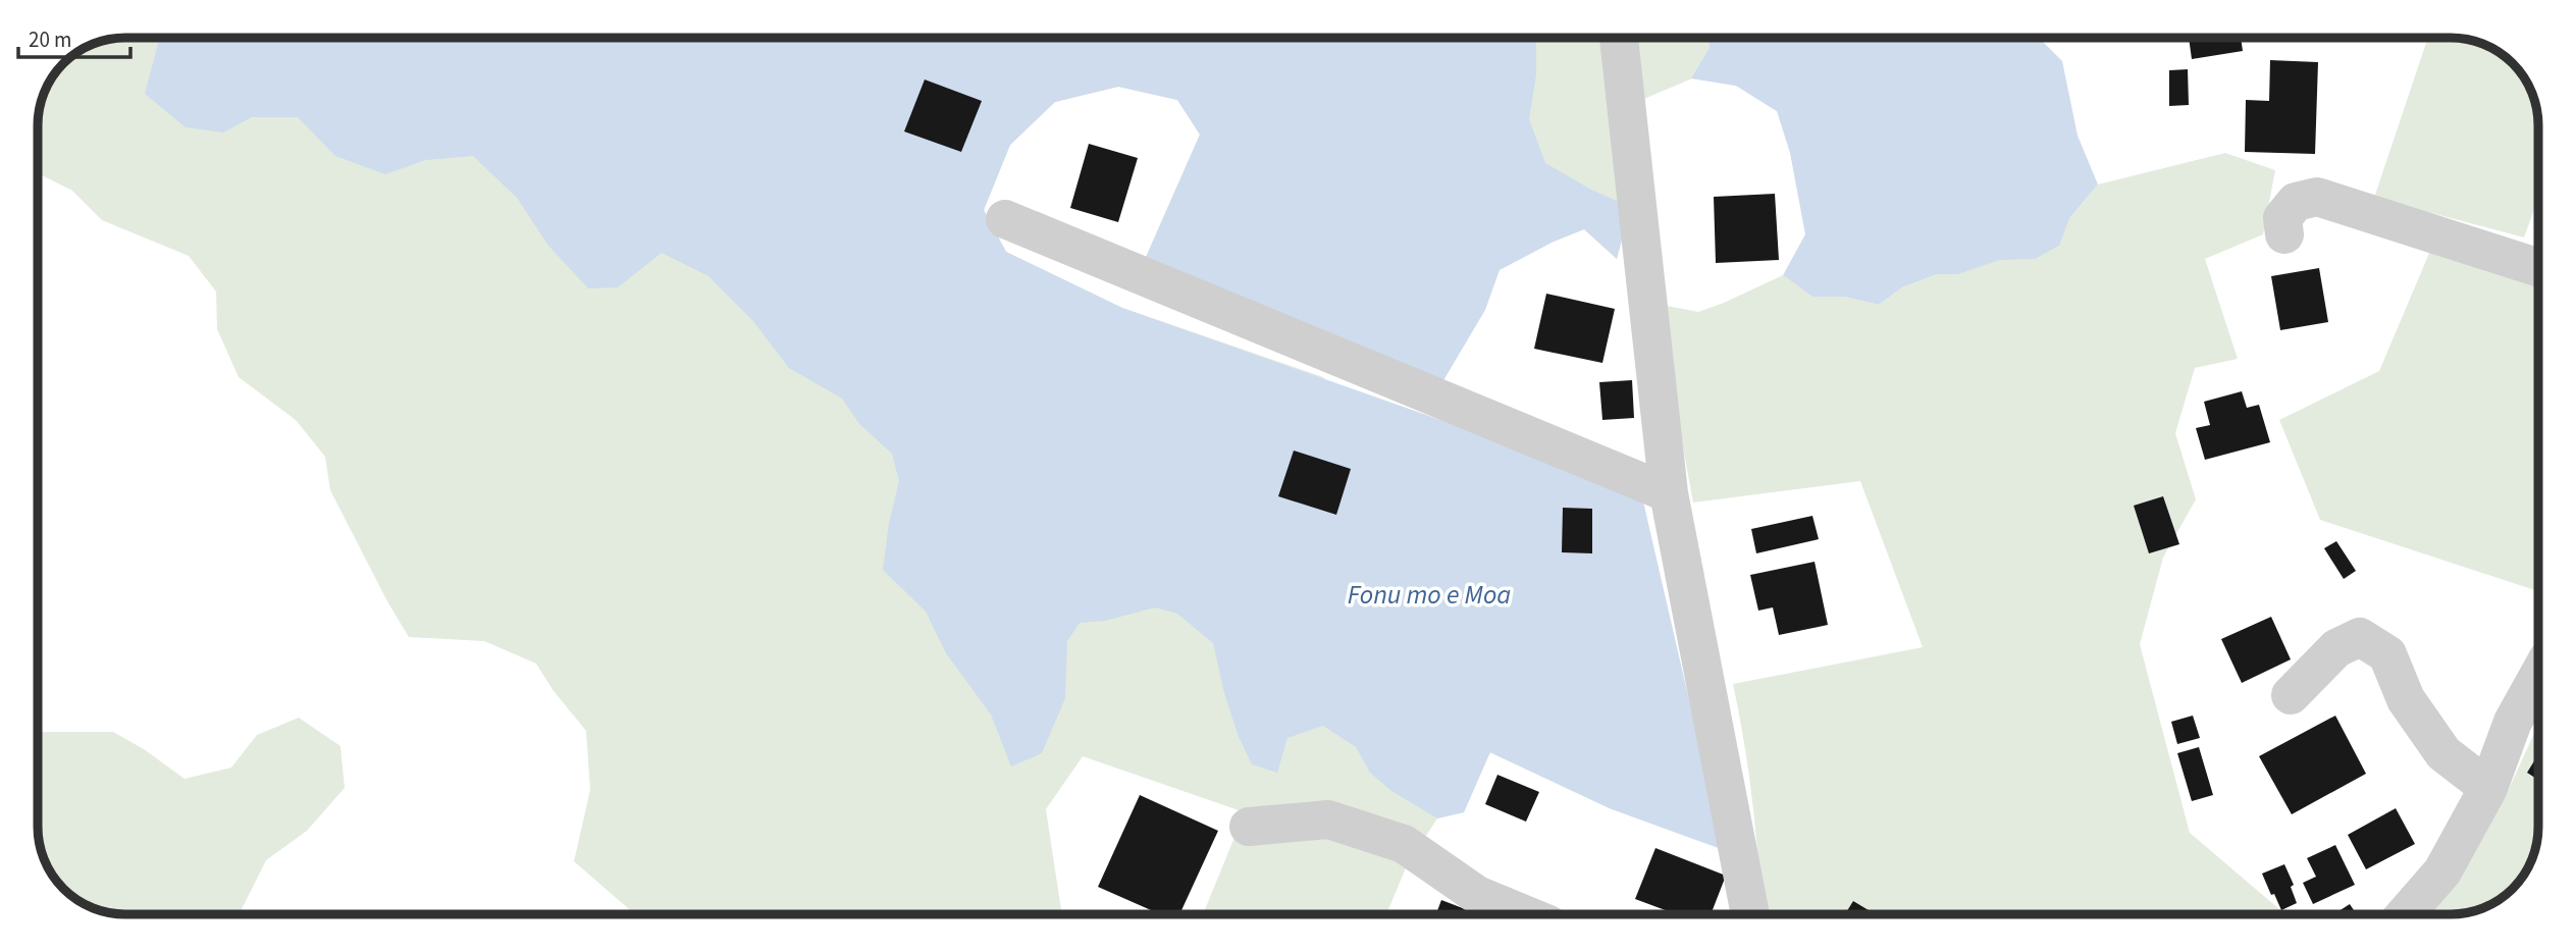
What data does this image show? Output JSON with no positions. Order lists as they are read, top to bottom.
{
  "water": ["Fonu mo e Moa"],
  "scale_bar": "20 m"
}
